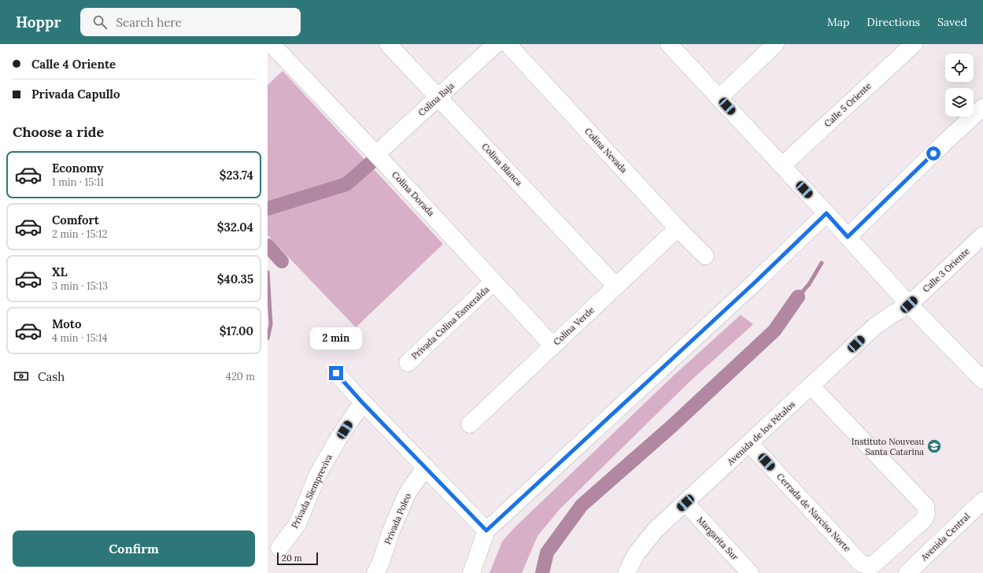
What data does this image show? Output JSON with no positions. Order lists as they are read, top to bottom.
{
  "streets": {
    "street": [
      "Colina Baja",
      "Calle 5 Oriente",
      "Colina Nevada",
      "Colina Blanca",
      "Colina Dorada",
      "Calle 3 Oriente",
      "Privada Colina Esmeralda",
      "Colina Verde",
      "Avenida de los Pétalos",
      "Privada Siempreviva",
      "Cerrada de Narciso Norte",
      "Privada Poleo",
      "Avenida Central",
      "Margarita Sur"
    ]
  },
  "crossings": [
    ["Colina Baja", "Colina Blanca"],
    ["Colina Baja", "Colina Dorada"],
    ["Colina Nevada", "Colina Verde"],
    ["Colina Blanca", "Colina Verde"],
    ["Colina Dorada", "Privada Colina Esmeralda"],
    ["Colina Dorada", "Colina Verde"],
    ["Calle 3 Oriente", "Avenida de los Pétalos"],
    ["Avenida de los Pétalos", "Cerrada de Narciso Norte"],
    ["Avenida de los Pétalos", "Margarita Sur"]
  ],
  "places": {
    "school or university": ["Instituto Nouveau Santa Catarina"]
  },
  "scale_bar": "20 m",
  "page": {
    "header": "Hoppr",
    "search": "Search here",
    "nav": ["Map", "Directions", "Saved"],
    "banner": ["Calle 4 Oriente", "Privada Capullo"],
    "heading": "Choose a ride",
    "list": [
      {
        "name": "Economy",
        "note": "1 min · 15:11",
        "value": "$23.74"
      },
      {
        "name": "Comfort",
        "note": "2 min · 15:12",
        "value": "$32.04"
      },
      {
        "name": "XL",
        "note": "3 min · 15:13",
        "value": "$40.35"
      },
      {
        "name": "Moto",
        "note": "4 min · 15:14",
        "value": "$17.00"
      }
    ],
    "bubble": "2 min",
    "pay": ["Cash", "420 m"],
    "buttons": "Confirm",
    "scale": "20 m"
  }
}
